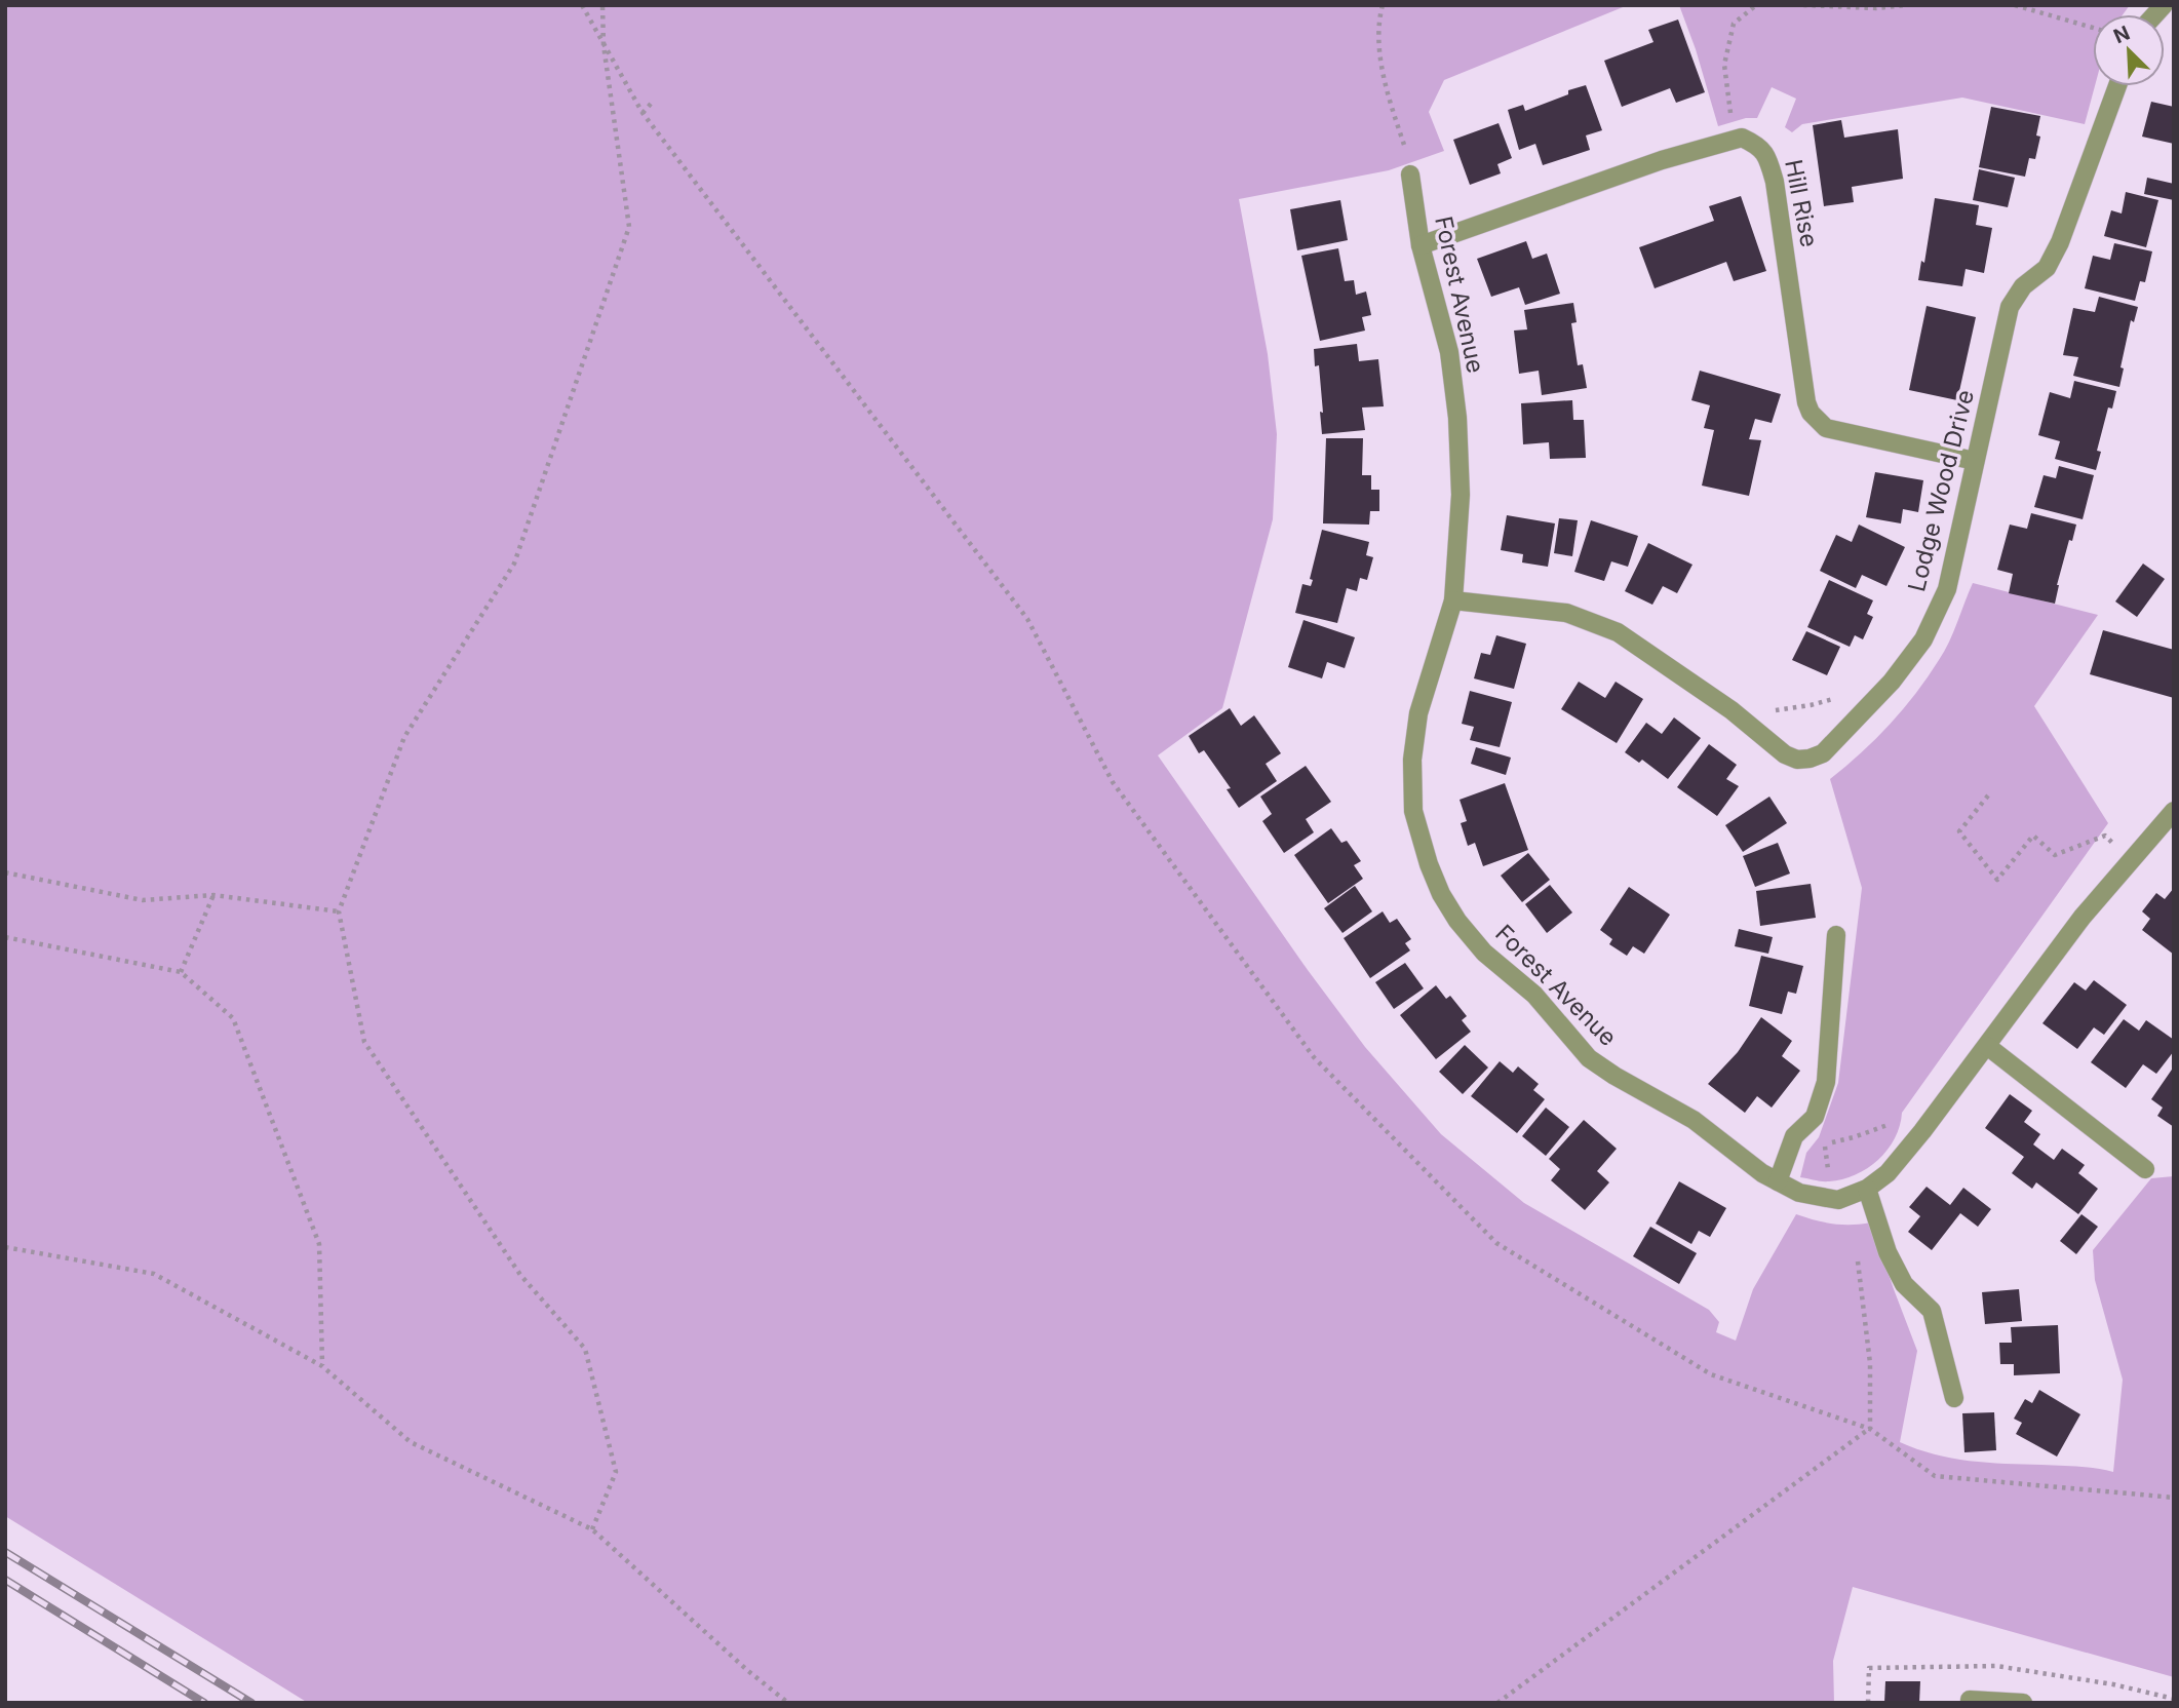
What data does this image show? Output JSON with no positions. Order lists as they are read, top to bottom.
{
  "streets": {
    "street": ["Hill Rise", "Forest Avenue", "Lodge Wood Drive"]
  },
  "crossings": [
    ["Hill Rise", "Lodge Wood Drive"],
    ["Forest Avenue", "Lodge Wood Drive"]
  ],
  "north": "top left"
}
